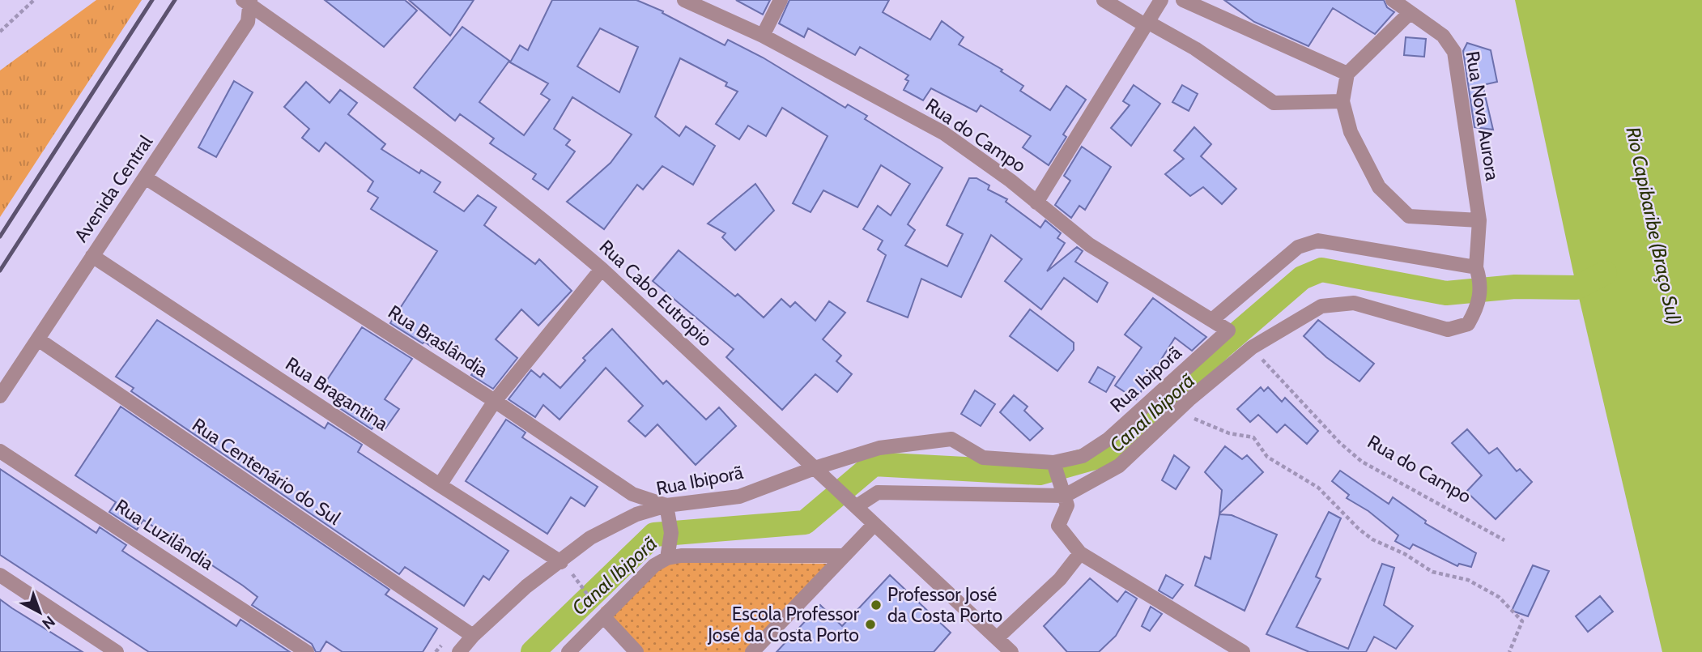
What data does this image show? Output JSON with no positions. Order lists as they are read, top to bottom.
{
  "streets": {
    "street": [
      "Rua Nova Aurora",
      "Rua do Campo",
      "Avenida Central",
      "Rua Cabo Eutrópio",
      "Rua Braslândia",
      "Rua Ibiporã",
      "Rua Bragantina",
      "Rua Centenário do Sul",
      "Rua Luzilândia"
    ]
  },
  "crossings": [
    ["Rua Nova Aurora", "Rua do Campo"],
    ["Rua do Campo", "Rua Ibiporã"],
    ["Avenida Central", "Rua Cabo Eutrópio"],
    ["Avenida Central", "Rua Braslândia"],
    ["Avenida Central", "Rua Bragantina"],
    ["Avenida Central", "Rua Centenário do Sul"],
    ["Rua Cabo Eutrópio", "Rua Ibiporã"],
    ["Rua Braslândia", "Rua Ibiporã"],
    ["Rua Ibiporã", "Rua Bragantina"],
    ["Rua Ibiporã", "Rua Centenário do Sul"]
  ],
  "water": ["Rio Capibaribe (Braço Sul)", "Canal Ibiporã"],
  "places": ["Professor José da Costa Porto", "Escola Professor José da Costa Porto"],
  "north": "bottom right"
}
